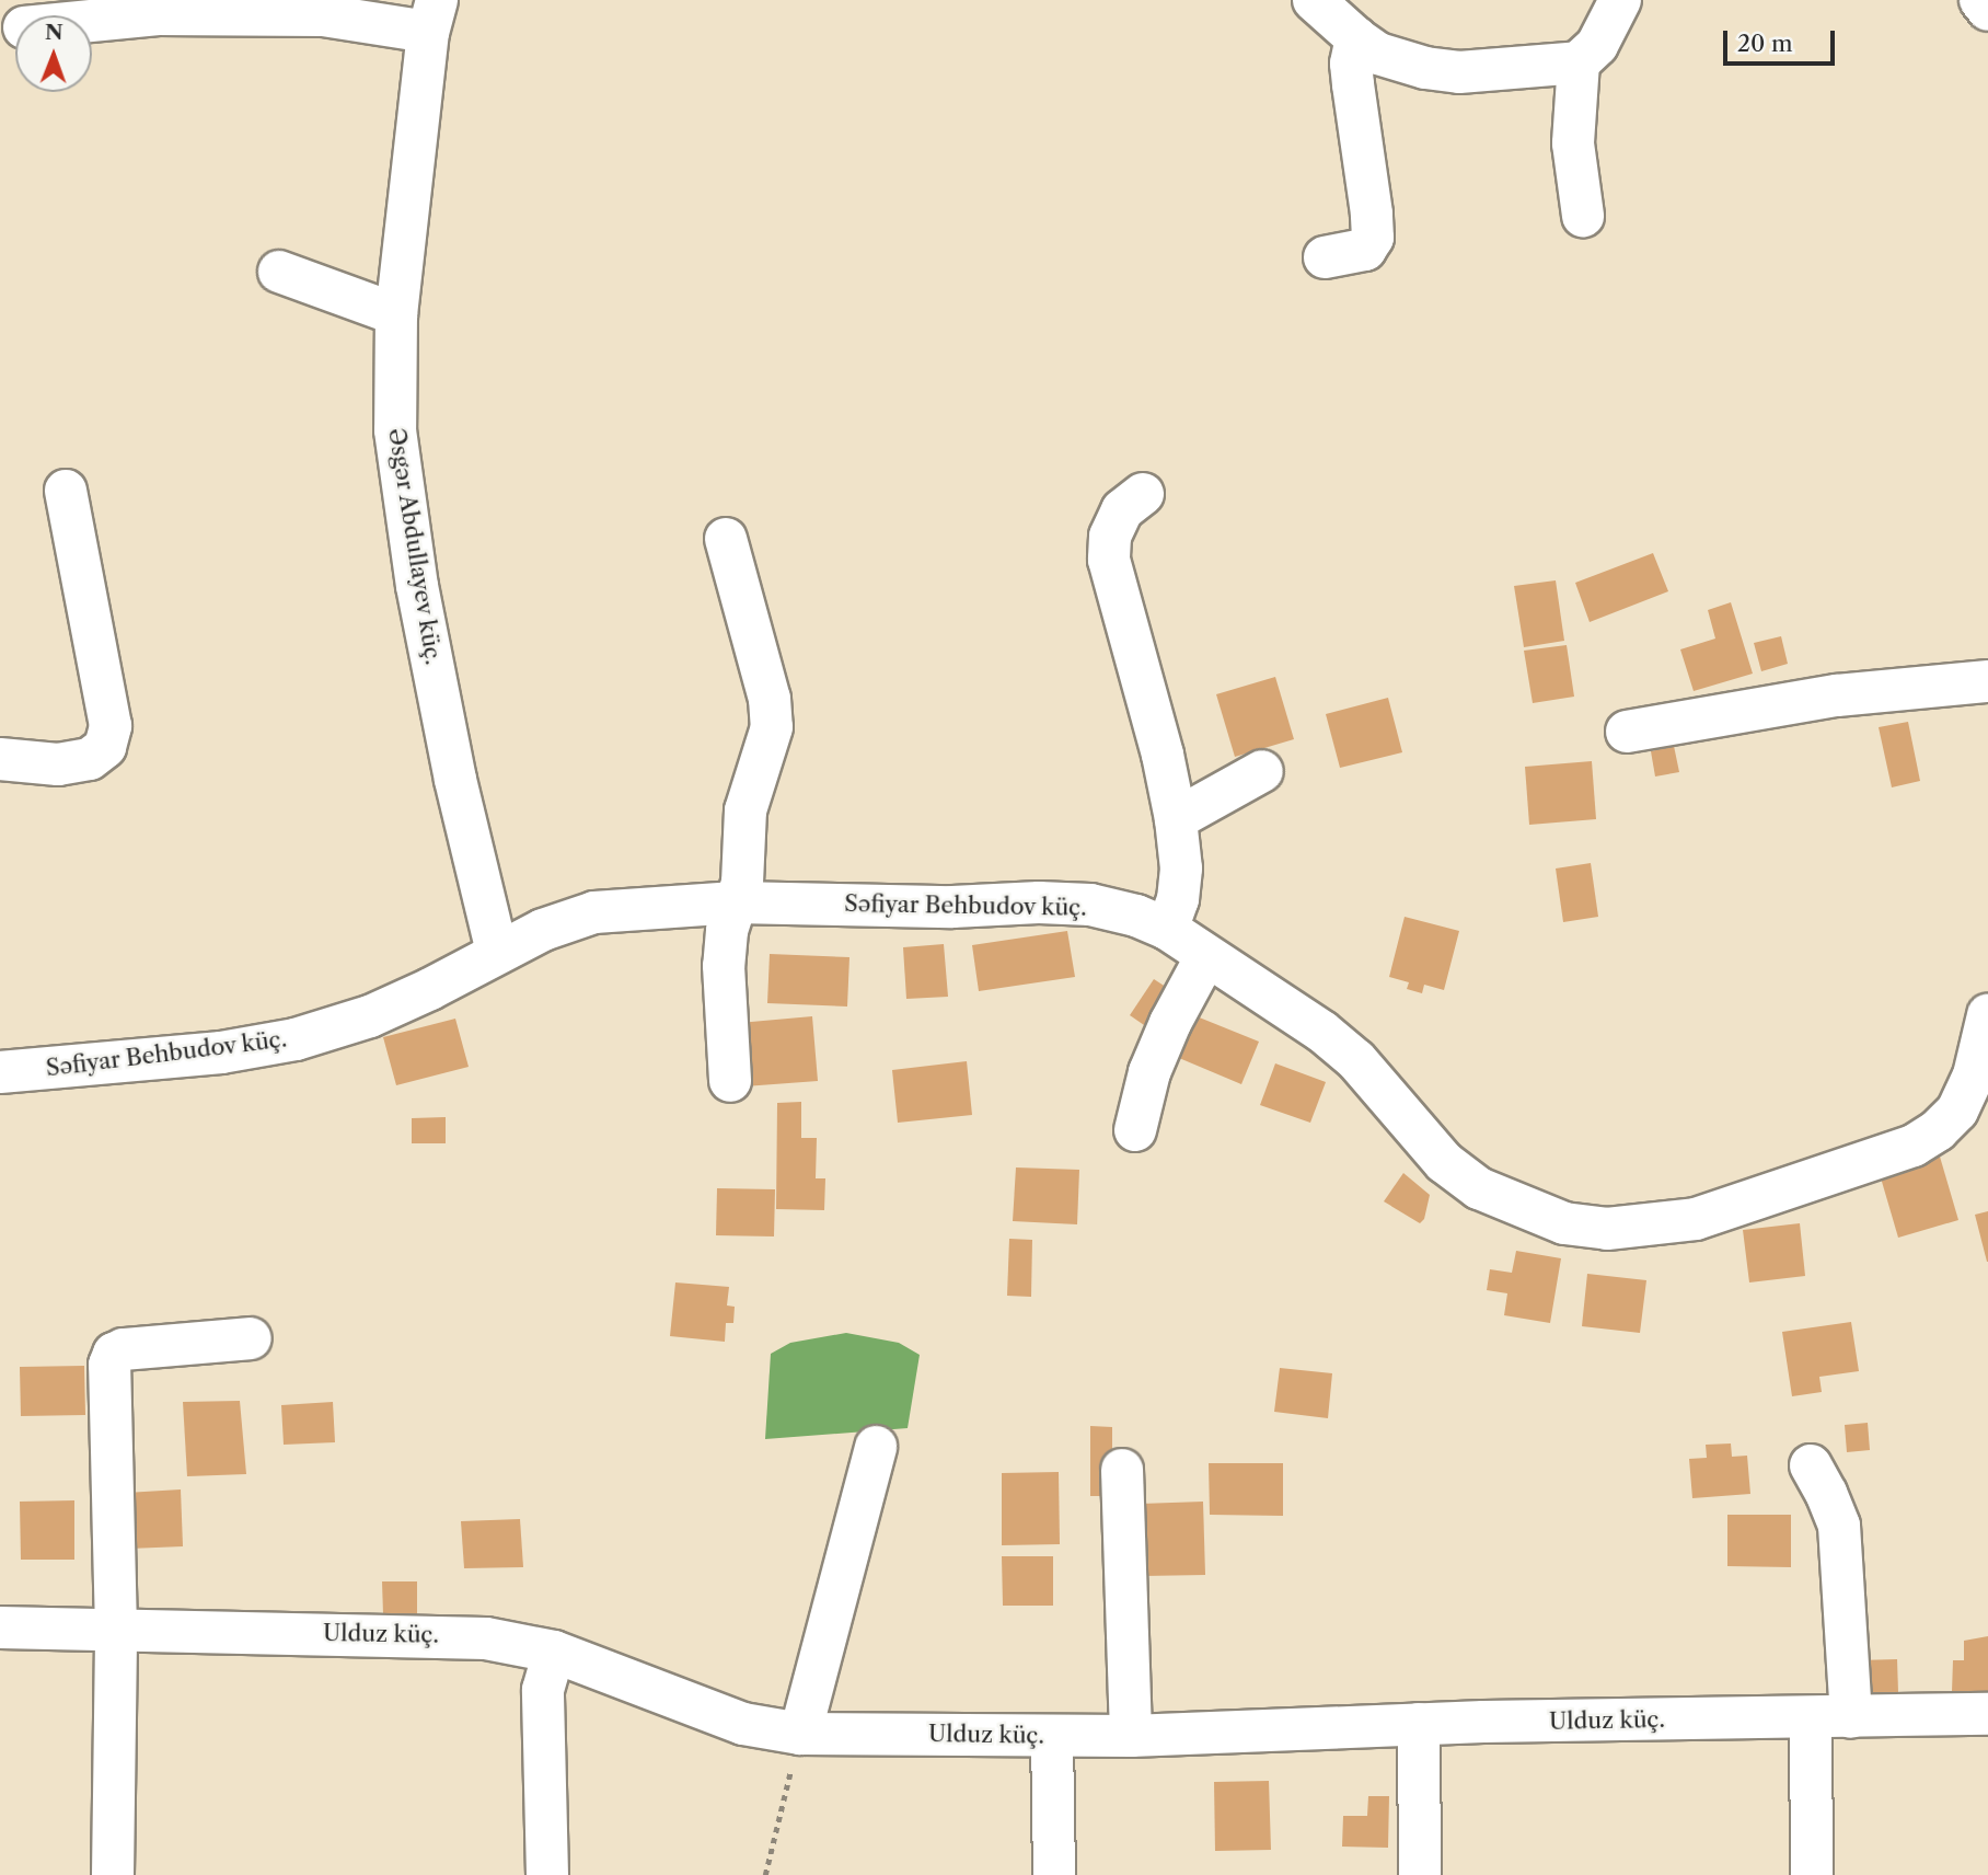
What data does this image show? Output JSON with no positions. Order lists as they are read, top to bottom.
{
  "streets": {
    "street": ["Əsgər Abdullayev küç.", "Səfiyar Behbudov küç.", "Ulduz küç."]
  },
  "crossings": [
    ["Əsgər Abdullayev küç.", "Səfiyar Behbudov küç."]
  ],
  "scale_bar": "20 m",
  "north": "top"
}
